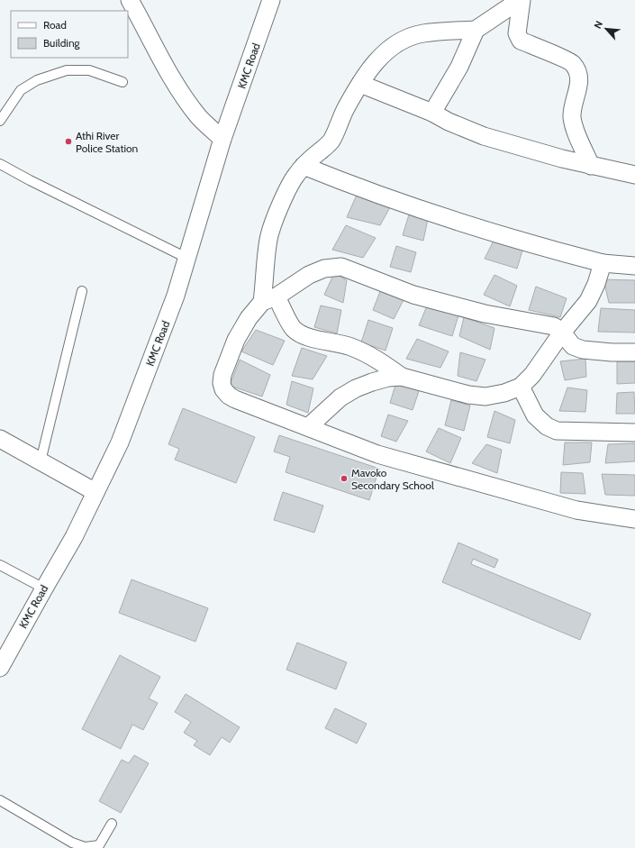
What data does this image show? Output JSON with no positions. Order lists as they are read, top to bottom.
{
  "streets": {
    "street": ["KMC Road"]
  },
  "places": ["Athi River Police Station", "Mavoko Secondary School"],
  "legend": ["Road", "Building"],
  "north": "top left"
}
